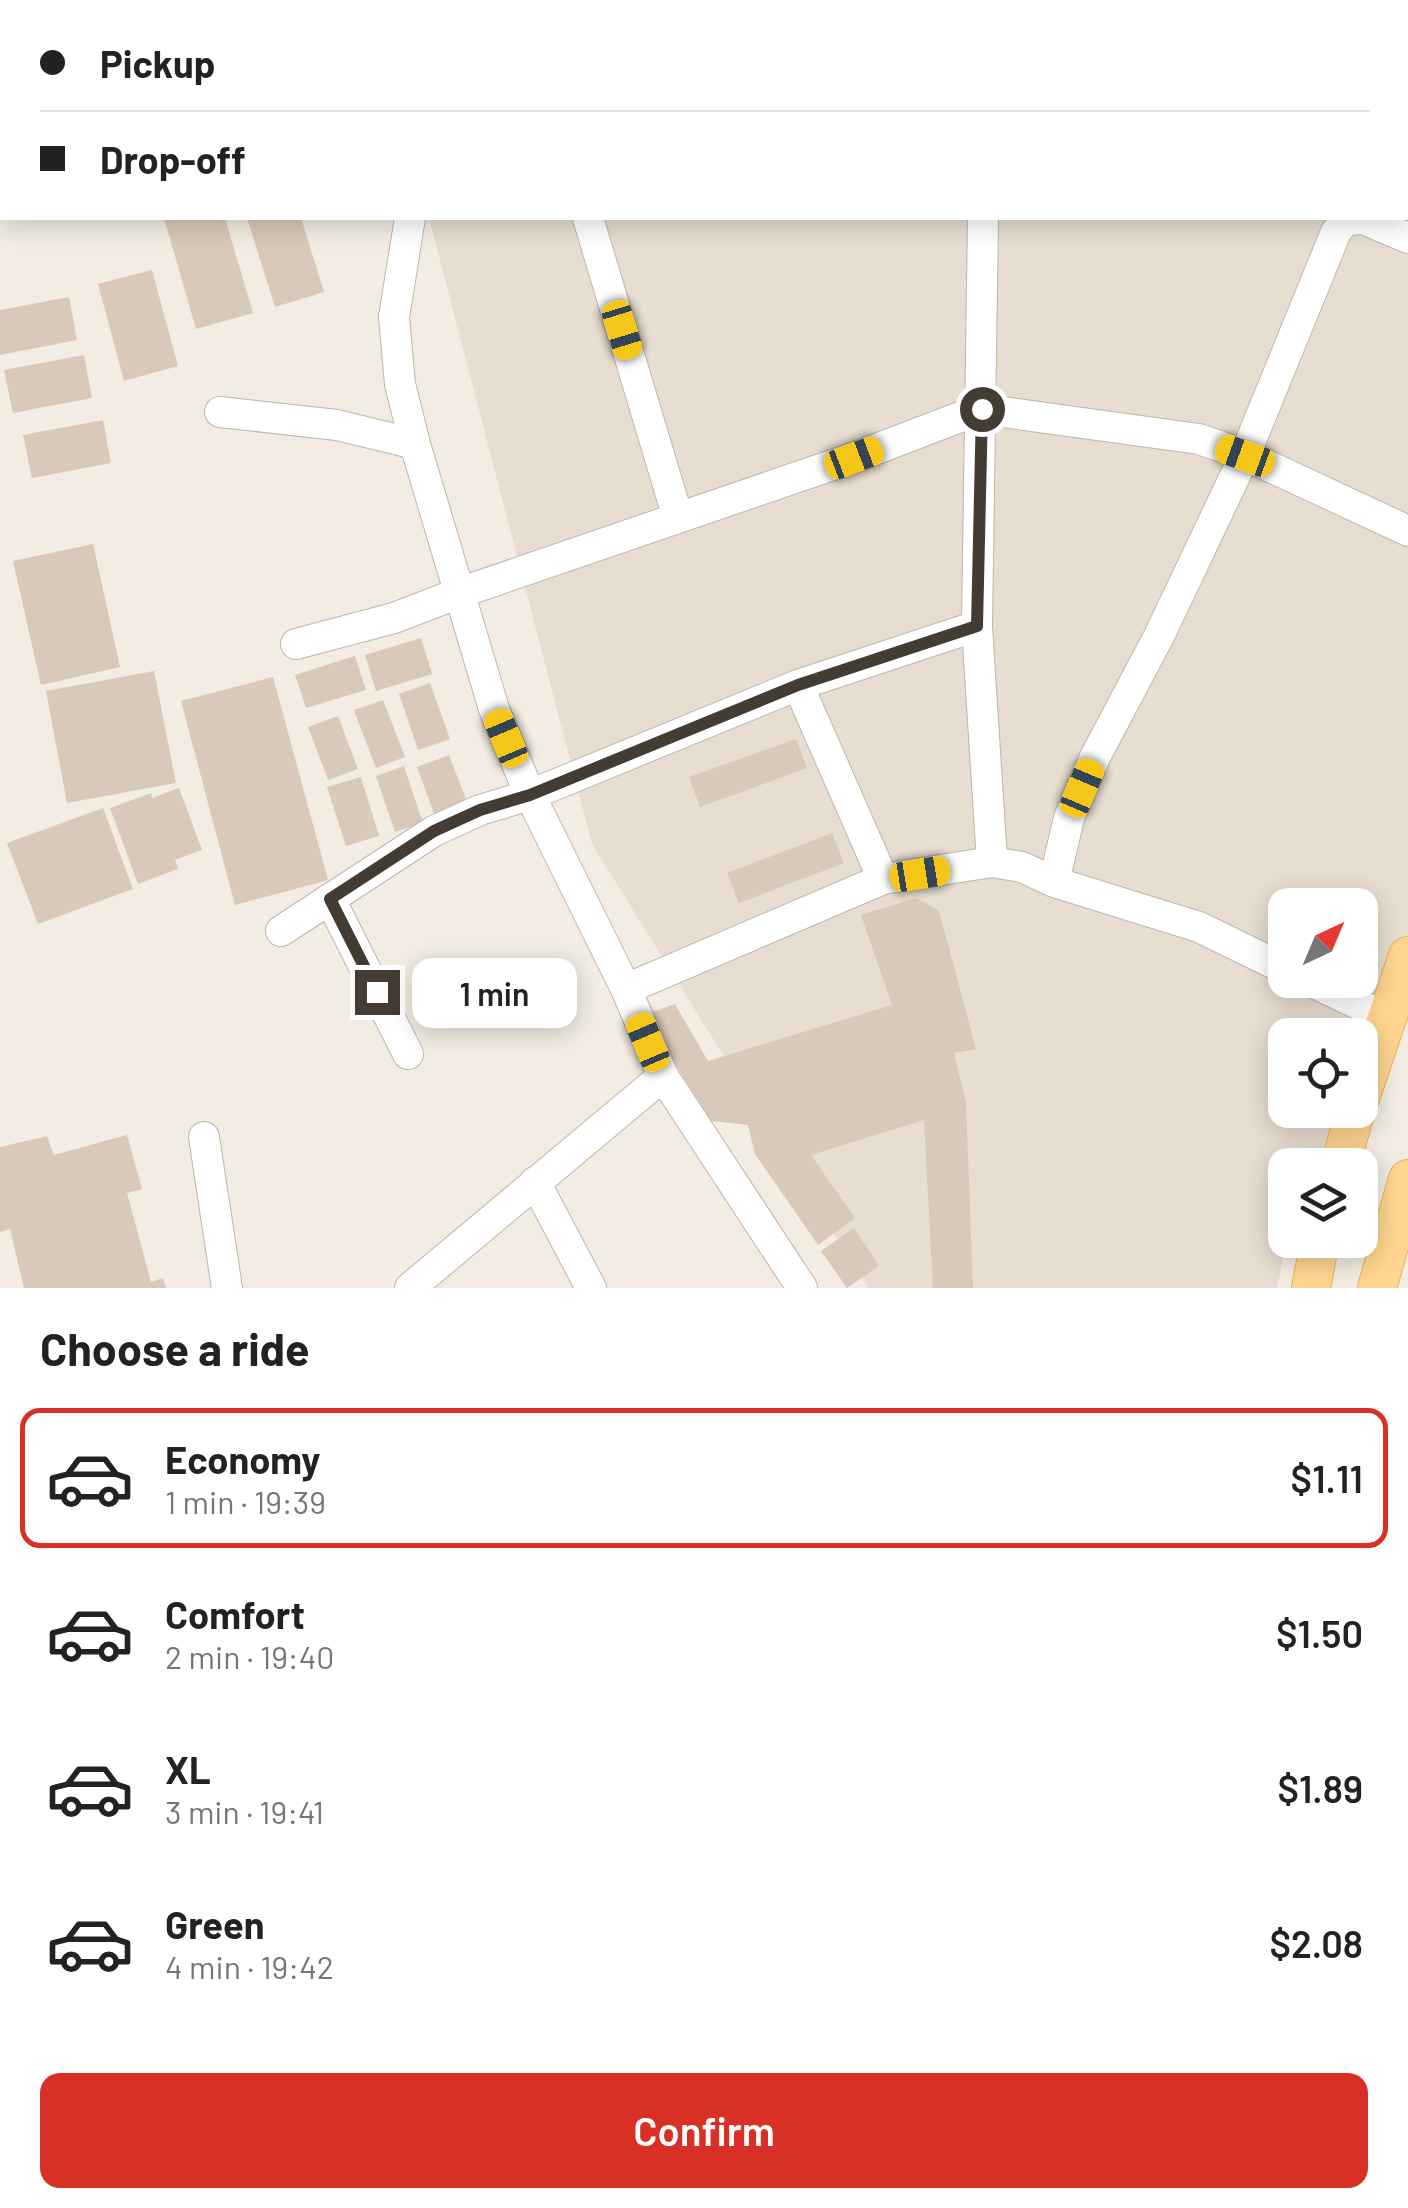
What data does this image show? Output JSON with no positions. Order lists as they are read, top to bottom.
{
  "north": "top right",
  "page": {
    "banner": ["Pickup", "Drop-off"],
    "bubble": "1 min",
    "heading": "Choose a ride",
    "list": [
      {
        "name": "Economy",
        "note": "1 min · 19:39",
        "value": "$1.11"
      },
      {
        "name": "Comfort",
        "note": "2 min · 19:40",
        "value": "$1.50"
      },
      {
        "name": "XL",
        "note": "3 min · 19:41",
        "value": "$1.89"
      },
      {
        "name": "Green",
        "note": "4 min · 19:42",
        "value": "$2.08"
      }
    ],
    "buttons": "Confirm"
  }
}
